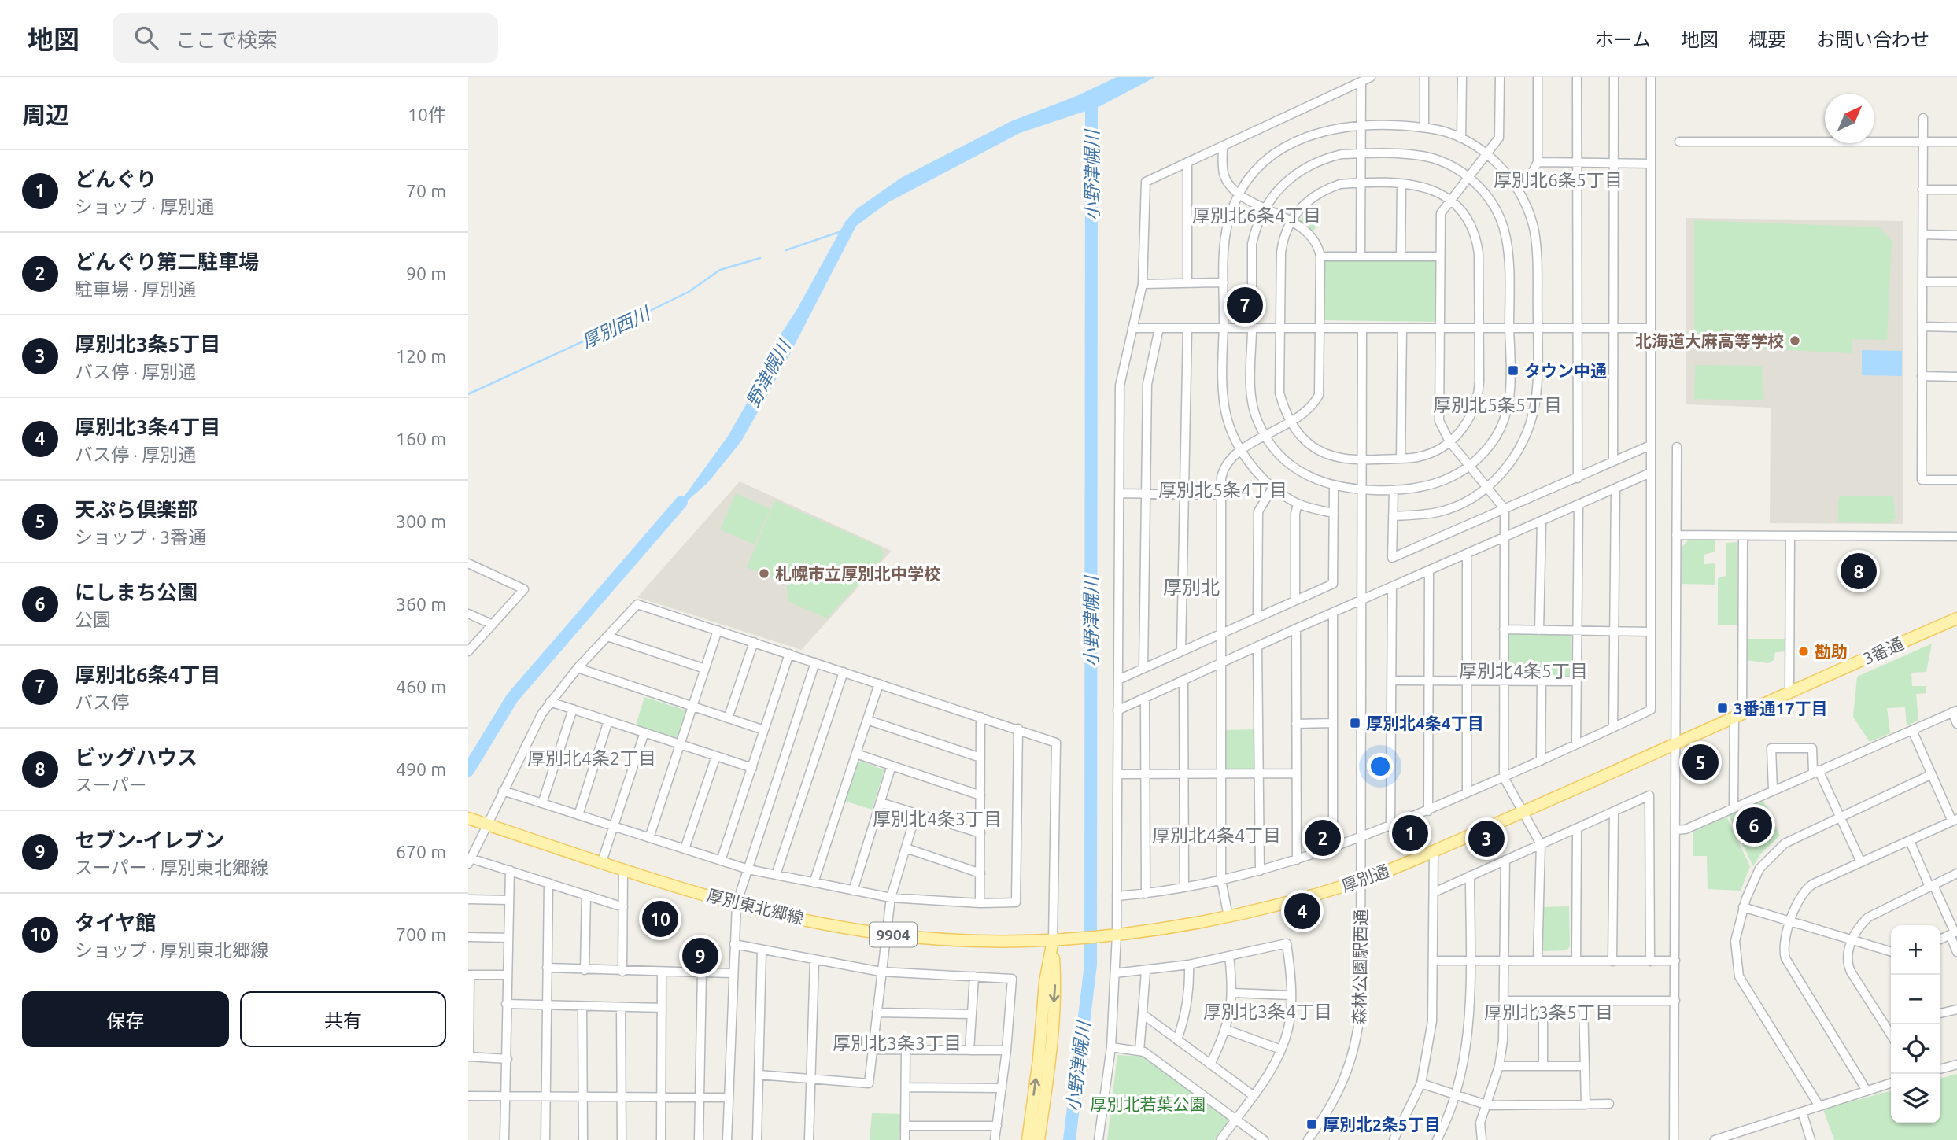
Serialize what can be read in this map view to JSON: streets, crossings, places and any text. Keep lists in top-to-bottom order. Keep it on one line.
{"streets":{"main road":["3番通","厚別通","厚別東北郷線","9904"],"street":["森林公園駅西通"]},"crossings":[["3番通","厚別通"],["厚別通","厚別東北郷線"],["厚別通","森林公園駅西通"]],"districts":["厚別北6条5丁目","厚別北6条4丁目","厚別北5条5丁目","厚別北5条4丁目","厚別北","厚別北4条5丁目","厚別北4条2丁目","厚別北4条3丁目","厚別北4条4丁目","厚別北3条4丁目","厚別北3条5丁目","厚別北3条3丁目"],"water":["小野津幌川","厚別西川","野津幌川"],"parks":["厚別北若葉公園"],"places":{"other":["北海道大麻高等学校","札幌市立厚別北中学校","勘助"],"transit":["タウン中通","3番通17丁目","厚別北4条4丁目","厚別北2条5丁目"]},"north":"top right","page":{"header":"地図","search":"ここで検索","nav":["ホーム","地図","概要","お問い合わせ"],"heading":["周辺","10件"],"list":[{"mark":"1","name":"どんぐり","note":"ショップ · 厚別通","value":"70 m"},{"mark":"2","name":"どんぐり第二駐車場","note":"駐車場 · 厚別通","value":"90 m"},{"mark":"3","name":"厚別北3条5丁目","note":"バス停 · 厚別通","value":"120 m"},{"mark":"4","name":"厚別北3条4丁目","note":"バス停 · 厚別通","value":"160 m"},{"mark":"5","name":"天ぷら倶楽部","note":"ショップ · 3番通","value":"300 m"},{"mark":"6","name":"にしまち公園","note":"公園","value":"360 m"},{"mark":"7","name":"厚別北6条4丁目","note":"バス停","value":"460 m"},{"mark":"8","name":"ビッグハウス","note":"スーパー","value":"490 m"},{"mark":"9","name":"セブン-イレブン","note":"スーパー · 厚別東北郷線","value":"670 m"},{"mark":"10","name":"タイヤ館","note":"ショップ · 厚別東北郷線","value":"700 m"}],"pins":["7","8","5","6","1","2","3","4","10","9"],"map_buttons":["+","−"],"buttons":["保存","共有"]}}
